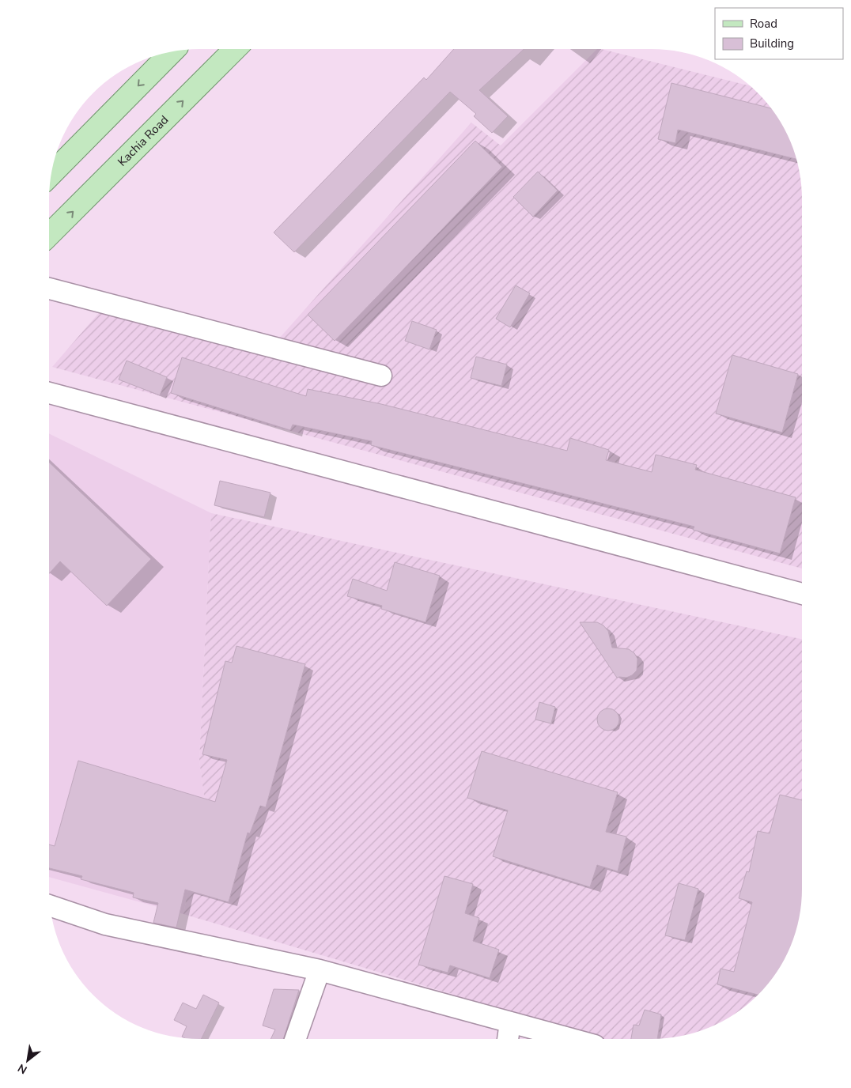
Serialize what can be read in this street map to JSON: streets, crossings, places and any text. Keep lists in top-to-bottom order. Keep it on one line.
{"streets":{"main road":["Kachia Road"]},"legend":["Road","Building"],"north":"bottom left"}
